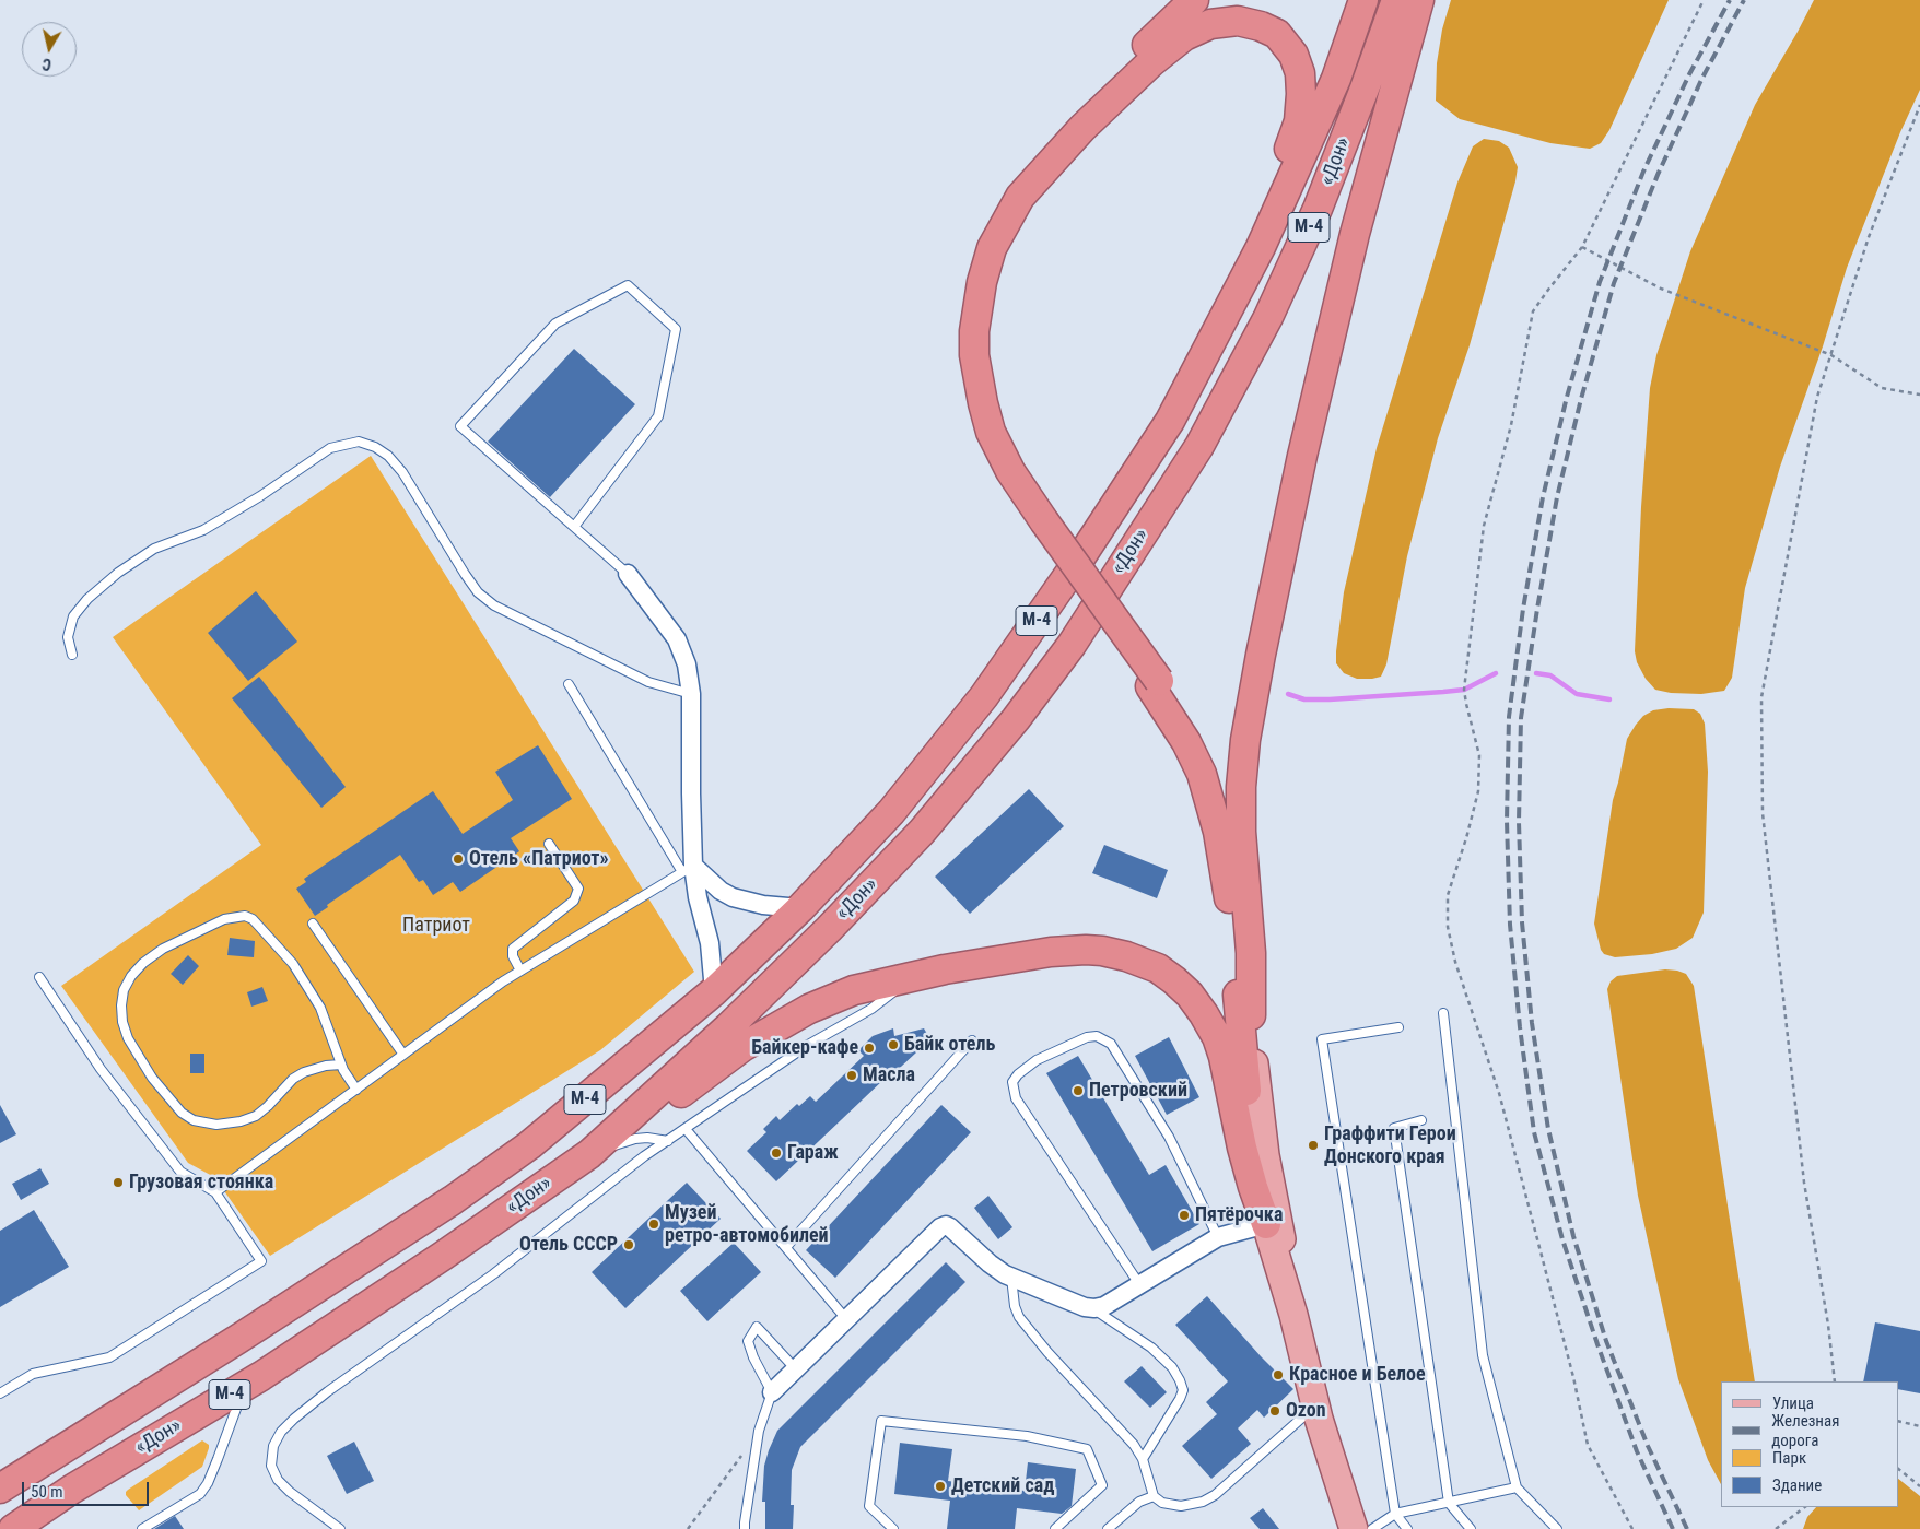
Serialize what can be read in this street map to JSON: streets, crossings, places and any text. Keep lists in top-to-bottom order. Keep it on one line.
{"streets":{"highway":["«Дон»","М-4"]},"parks":["Патриот"],"places":["Отель «Патриот»","Байк отель","Байкер-кафе","Масла","Петровский","Граффити Герои Донского края","Гараж","Грузовая стоянка","Пятёрочка","Музей ретро-автомобилей","Отель СССР","Красное и Белое","Ozon","Детский сад"],"legend":["Улица","Железная дорога","Парк","Здание"],"scale_bar":"50 m","north":"bottom"}
